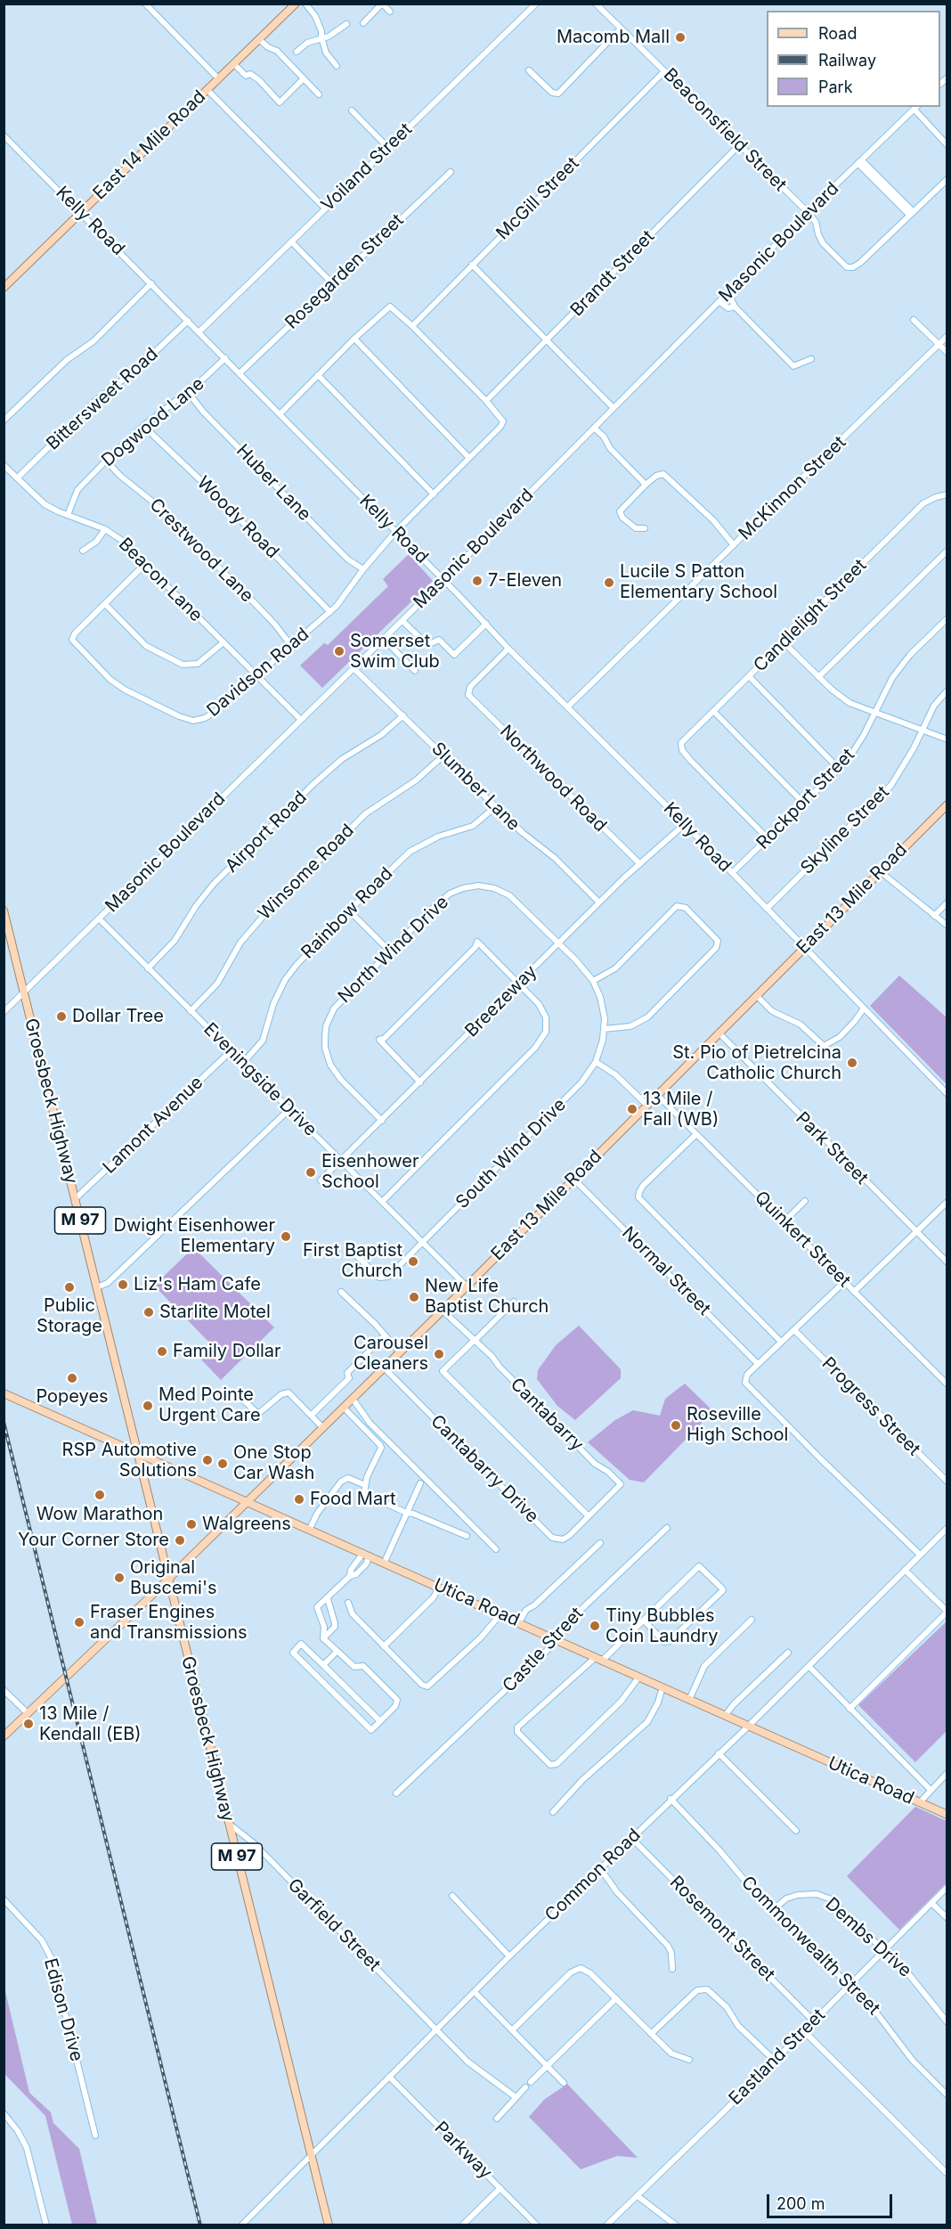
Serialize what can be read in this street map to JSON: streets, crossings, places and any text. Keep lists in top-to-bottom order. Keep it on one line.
{"streets":{"main road":["East 14 Mile Road","East 13 Mile Road","Groesbeck Highway","M 97","Utica Road"],"street":["Beaconsfield Street","Voiland Street","McGill Street","Kelly Road","Masonic Boulevard","Rosegarden Street","Brandt Street","Bittersweet Road","Dogwood Lane","Huber Lane","McKinnon Street","Woody Road","Crestwood Lane","Beacon Lane","Candlelight Street","Davidson Road","Northwood Road","Slumber Lane","Rockport Street","Skyline Street","Airport Road","Winsome Road","Rainbow Road","North Wind Drive","Breezeway","Eveningside Drive","Lamont Avenue","Park Street","South Wind Drive","Quinkert Street","Normal Street","Progress Street","Cantabarry","Cantabarry Drive","Castle Street","Common Road","Garfield Street","Rosemont Street","Dembs Drive","Commonwealth Street","Edison Drive","Eastland Street","Parkway"]},"crossings":[["Beaconsfield Street","McGill Street"],["Beaconsfield Street","Masonic Boulevard"],["Beaconsfield Street","Brandt Street"],["East 14 Mile Road","Kelly Road"],["Voiland Street","Kelly Road"],["Kelly Road","Masonic Boulevard"],["Kelly Road","Rosegarden Street"],["Kelly Road","Bittersweet Road"],["Kelly Road","Dogwood Lane"],["Kelly Road","McKinnon Street"],["Kelly Road","Davidson Road"],["Kelly Road","Northwood Road"],["Kelly Road","Rockport Street"],["Kelly Road","Skyline Street"],["Kelly Road","East 13 Mile Road"],["Kelly Road","Breezeway"],["Masonic Boulevard","Beacon Lane"],["Masonic Boulevard","Slumber Lane"],["Masonic Boulevard","Eveningside Drive"],["Masonic Boulevard","Groesbeck Highway"],["Brandt Street","Davidson Road"],["Bittersweet Road","Beacon Lane"],["Dogwood Lane","Huber Lane"],["Dogwood Lane","Woody Road"],["Dogwood Lane","Crestwood Lane"],["Dogwood Lane","Beacon Lane"],["Huber Lane","Davidson Road"],["Woody Road","Davidson Road"],["Crestwood Lane","Davidson Road"],["Beacon Lane","Davidson Road"],["Candlelight Street","Rockport Street"],["Northwood Road","Breezeway"],["Slumber Lane","Airport Road"],["Slumber Lane","Winsome Road"],["Slumber Lane","Rainbow Road"],["Slumber Lane","Breezeway"],["Airport Road","Eveningside Drive"],["Winsome Road","Eveningside Drive"],["East 13 Mile Road","Eveningside Drive"],["East 13 Mile Road","Groesbeck Highway"],["East 13 Mile Road","Park Street"],["East 13 Mile Road","Quinkert Street"],["East 13 Mile Road","Normal Street"],["East 13 Mile Road","Cantabarry"],["East 13 Mile Road","Cantabarry Drive"],["East 13 Mile Road","Utica Road"],["Rainbow Road","Eveningside Drive"],["North Wind Drive","Breezeway"],["Breezeway","Eveningside Drive"],["Eveningside Drive","Lamont Avenue"],["Eveningside Drive","South Wind Drive"],["Groesbeck Highway","Lamont Avenue"],["Groesbeck Highway","Utica Road"],["Groesbeck Highway","Common Road"],["Groesbeck Highway","Garfield Street"],["Cantabarry","Cantabarry Drive"],["Utica Road","Castle Street"],["Utica Road","Common Road"],["Common Road","Garfield Street"],["Common Road","Rosemont Street"],["Common Road","Commonwealth Street"],["Common Road","Parkway"],["Rosemont Street","Eastland Street"],["Dembs Drive","Commonwealth Street"],["Dembs Drive","Eastland Street"],["Commonwealth Street","Eastland Street"]],"places":["Macomb Mall","7-Eleven","Lucile S Patton Elementary School","Somerset Swim Club","Dollar Tree","St. Pio of Pietrelcina Catholic Church","13 Mile / Fall (WB)","Eisenhower School","Dwight Eisenhower Elementary","First Baptist Church","Liz's Ham Cafe","Public Storage","New Life Baptist Church","Starlite Motel","Family Dollar","Carousel Cleaners","Popeyes","Med Pointe Urgent Care","Roseville High School","RSP Automotive Solutions","One Stop Car Wash","Wow Marathon","Food Mart","Walgreens","Your Corner Store","Original Buscemi's","Fraser Engines and Transmissions","Tiny Bubbles Coin Laundry","13 Mile / Kendall (EB)"],"legend":["Road","Railway","Park"],"scale_bar":"200 m"}
